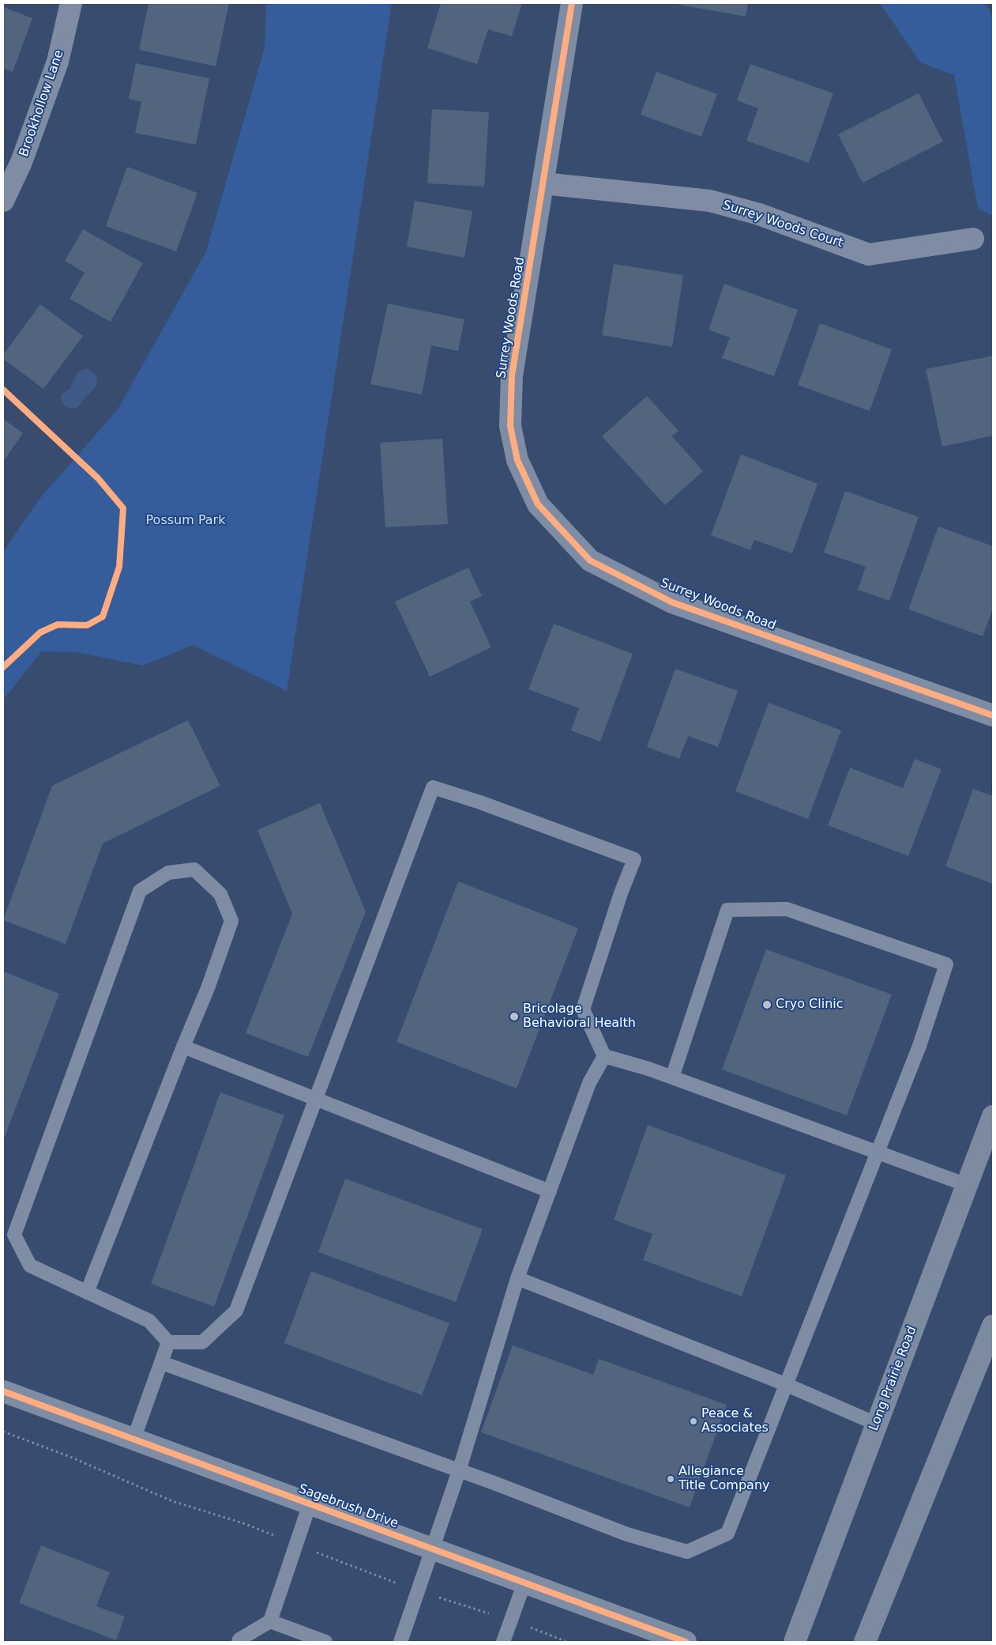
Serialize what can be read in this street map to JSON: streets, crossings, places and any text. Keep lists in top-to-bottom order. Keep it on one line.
{"streets":{"main road":["Long Prairie Road"],"street":["Brookhollow Lane","Surrey Woods Court","Surrey Woods Road","Sagebrush Drive"]},"crossings":[["Surrey Woods Court","Surrey Woods Road"]],"parks":["Possum Park"],"places":["Cryo Clinic","Bricolage Behavioral Health","Peace & Associates","Allegiance Title Company"]}
